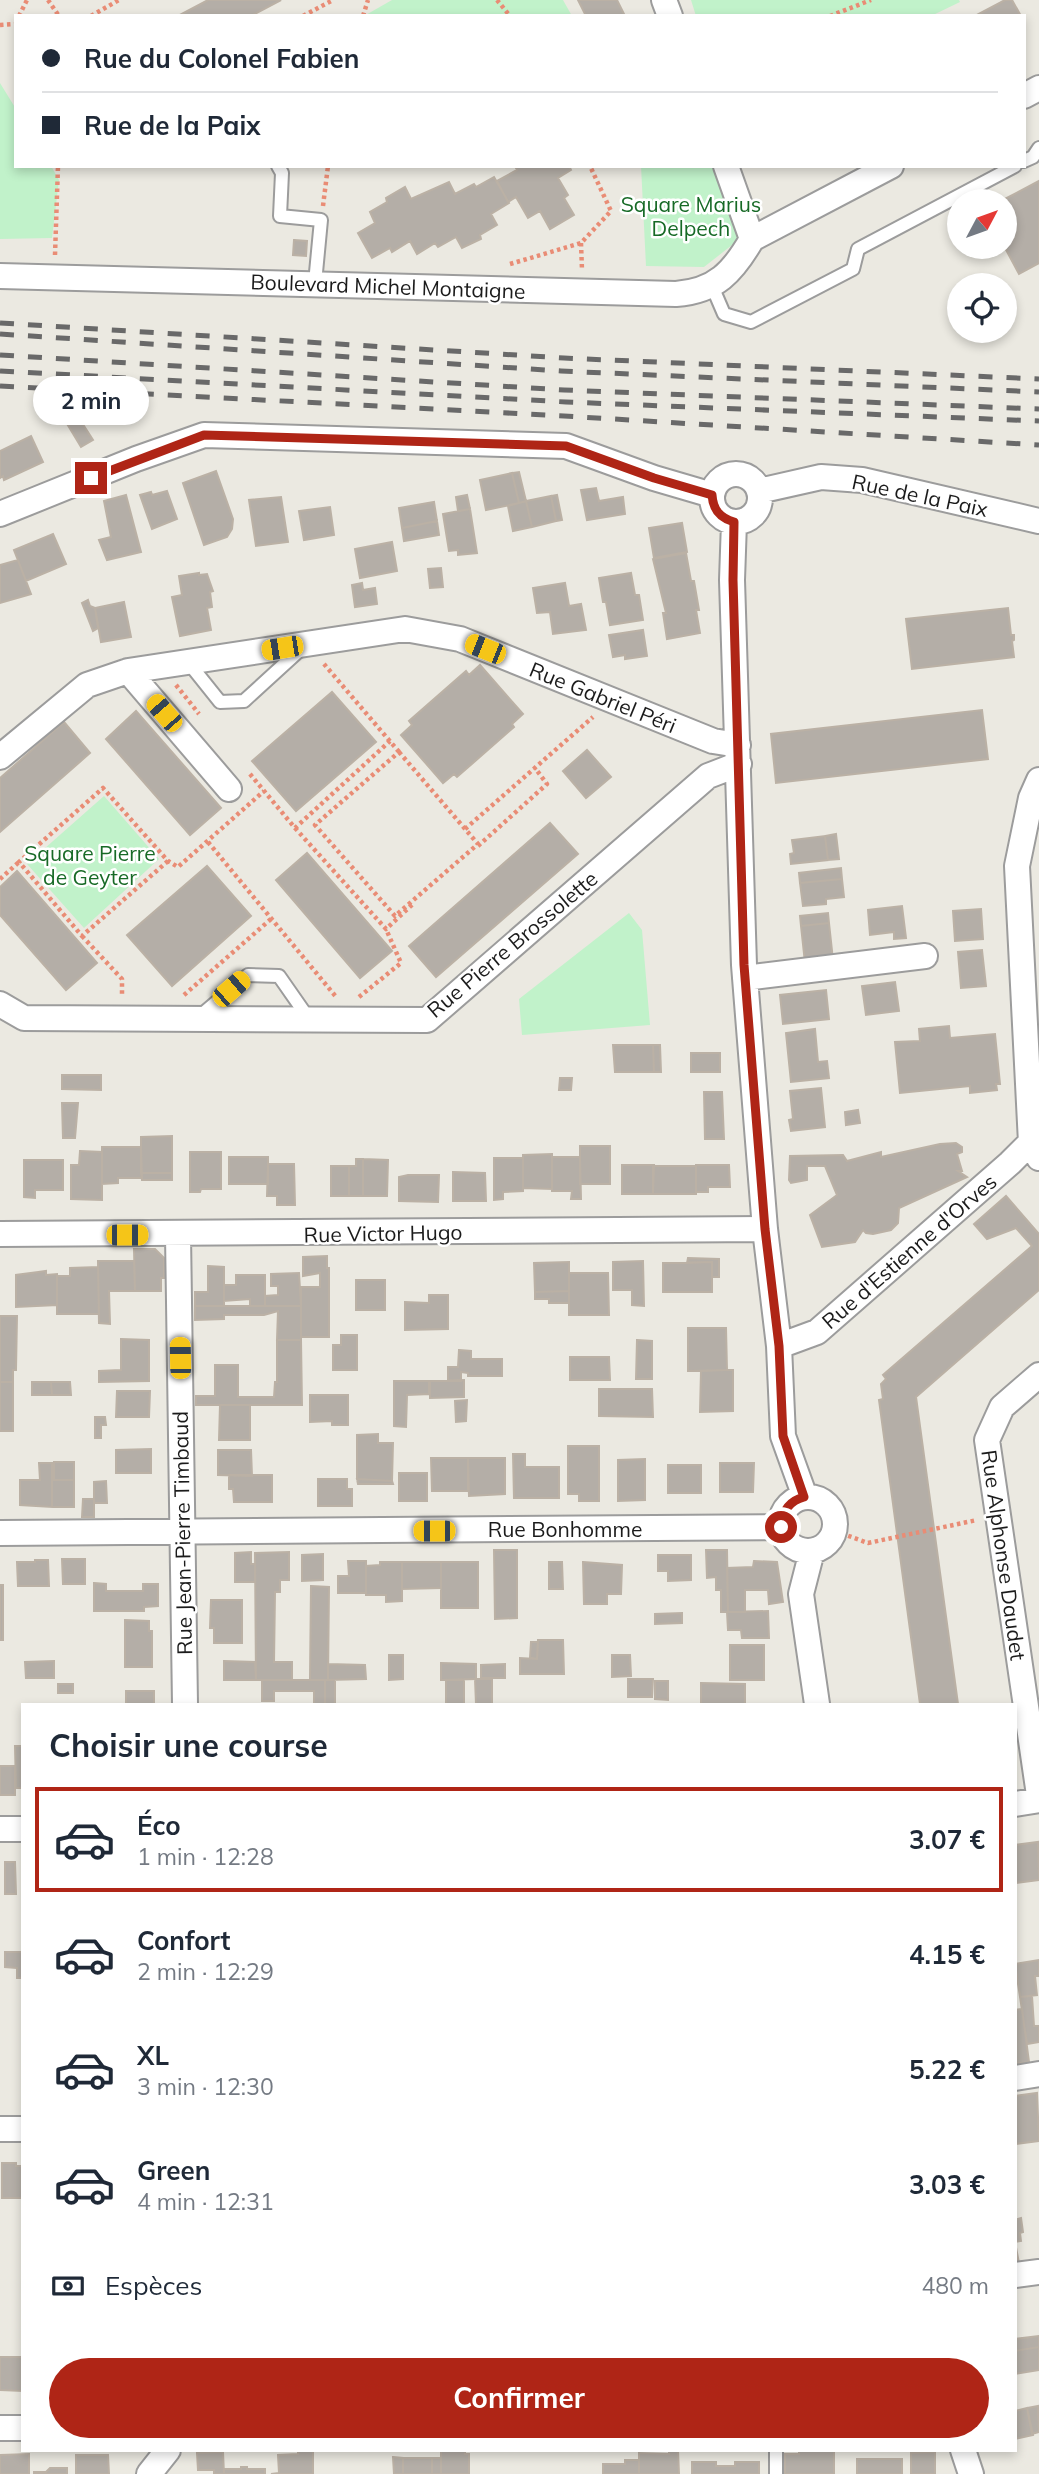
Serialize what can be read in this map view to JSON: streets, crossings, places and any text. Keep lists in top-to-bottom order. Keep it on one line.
{"streets":{"street":["Boulevard Michel Montaigne","Rue de la Paix","Rue Gabriel Péri","Rue Pierre Brossolette","Rue Victor Hugo","Rue d'Estienne d'Orves","Rue Bonhomme","Rue Jean-Pierre Timbaud","Rue Alphonse Daudet"]},"crossings":[["Rue Gabriel Péri","Rue Pierre Brossolette"],["Rue Victor Hugo","Rue Jean-Pierre Timbaud"],["Rue Bonhomme","Rue Jean-Pierre Timbaud"]],"parks":["Square Marius Delpech","Square Pierre de Geyter"],"north":"top right","page":{"banner":["Rue du Colonel Fabien","Rue de la Paix"],"bubble":"2 min","heading":"Choisir une course","list":[{"name":"Éco","note":"1 min · 12:28","value":"3.07 €"},{"name":"Confort","note":"2 min · 12:29","value":"4.15 €"},{"name":"XL","note":"3 min · 12:30","value":"5.22 €"},{"name":"Green","note":"4 min · 12:31","value":"3.03 €"}],"pay":["Espèces","480 m"],"buttons":"Confirmer"}}
